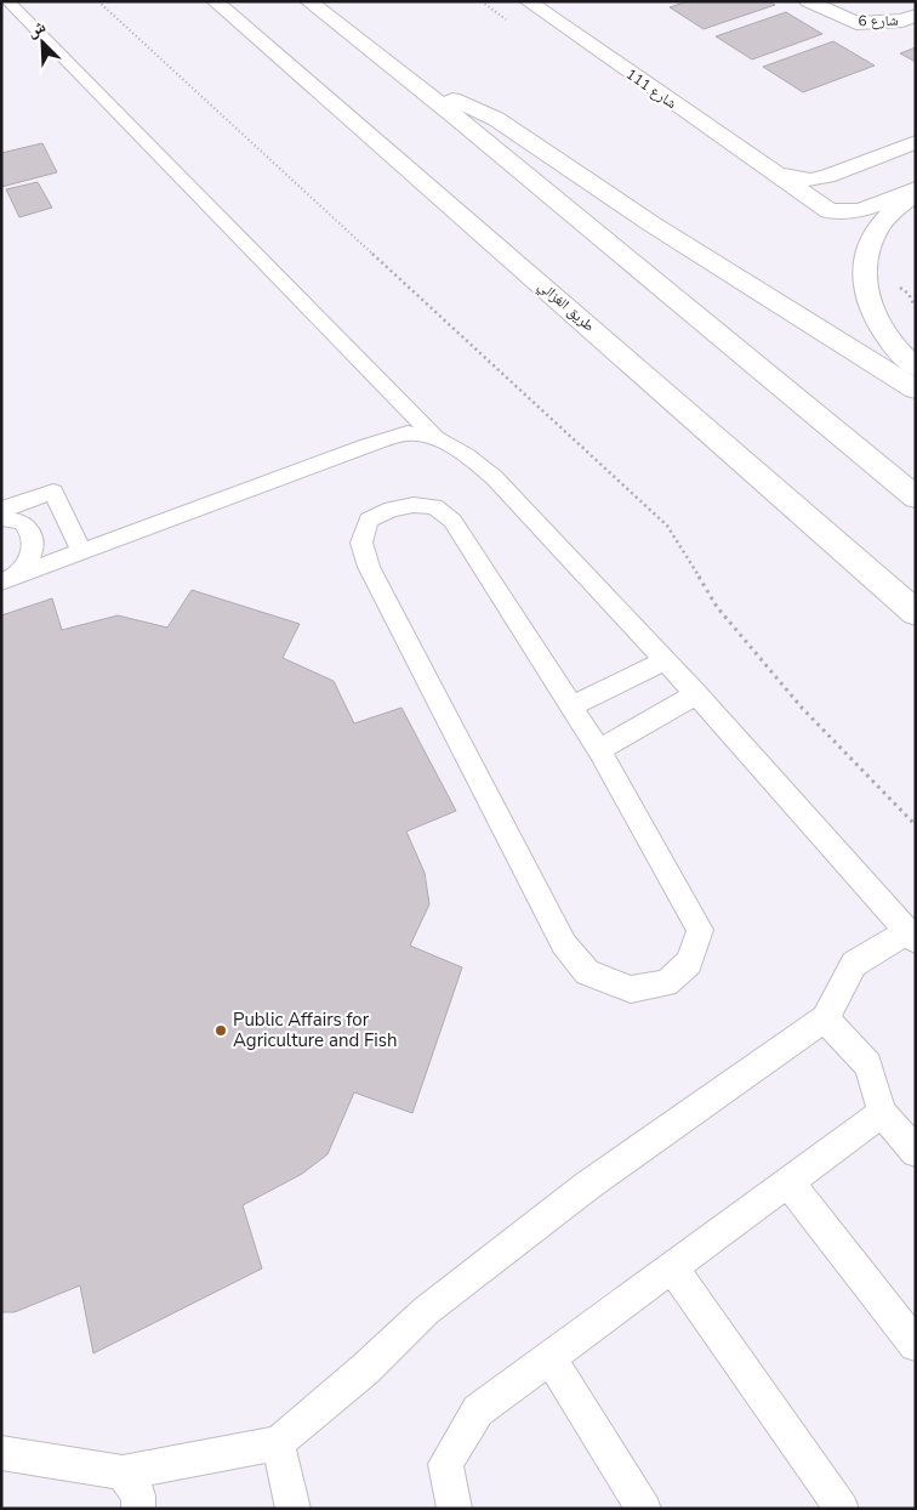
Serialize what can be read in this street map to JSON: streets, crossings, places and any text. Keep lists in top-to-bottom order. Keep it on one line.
{"streets":{"main road":["شارع 6","شارع 111","طريق الغزالي"]},"places":["Public Affairs for Agriculture and Fish"],"north":"top left"}
